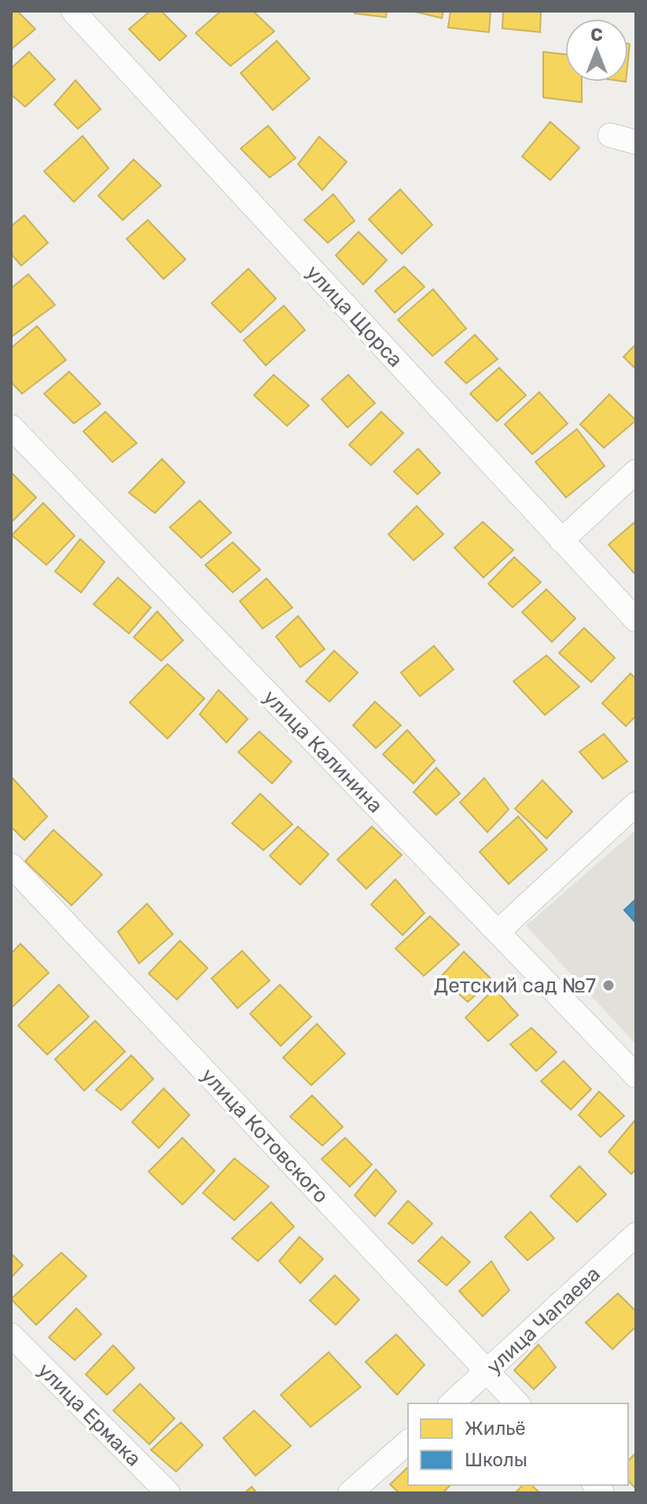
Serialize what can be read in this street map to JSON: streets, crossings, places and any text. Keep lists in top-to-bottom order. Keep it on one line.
{"streets":{"street":["улица Щорса","улица Калинина","улица Котовского","улица Чапаева","улица Ермака"]},"crossings":[["улица Котовского","улица Чапаева"]],"places":["Детский сад №7"],"legend":["Жильё","Школы"],"north":"top"}
